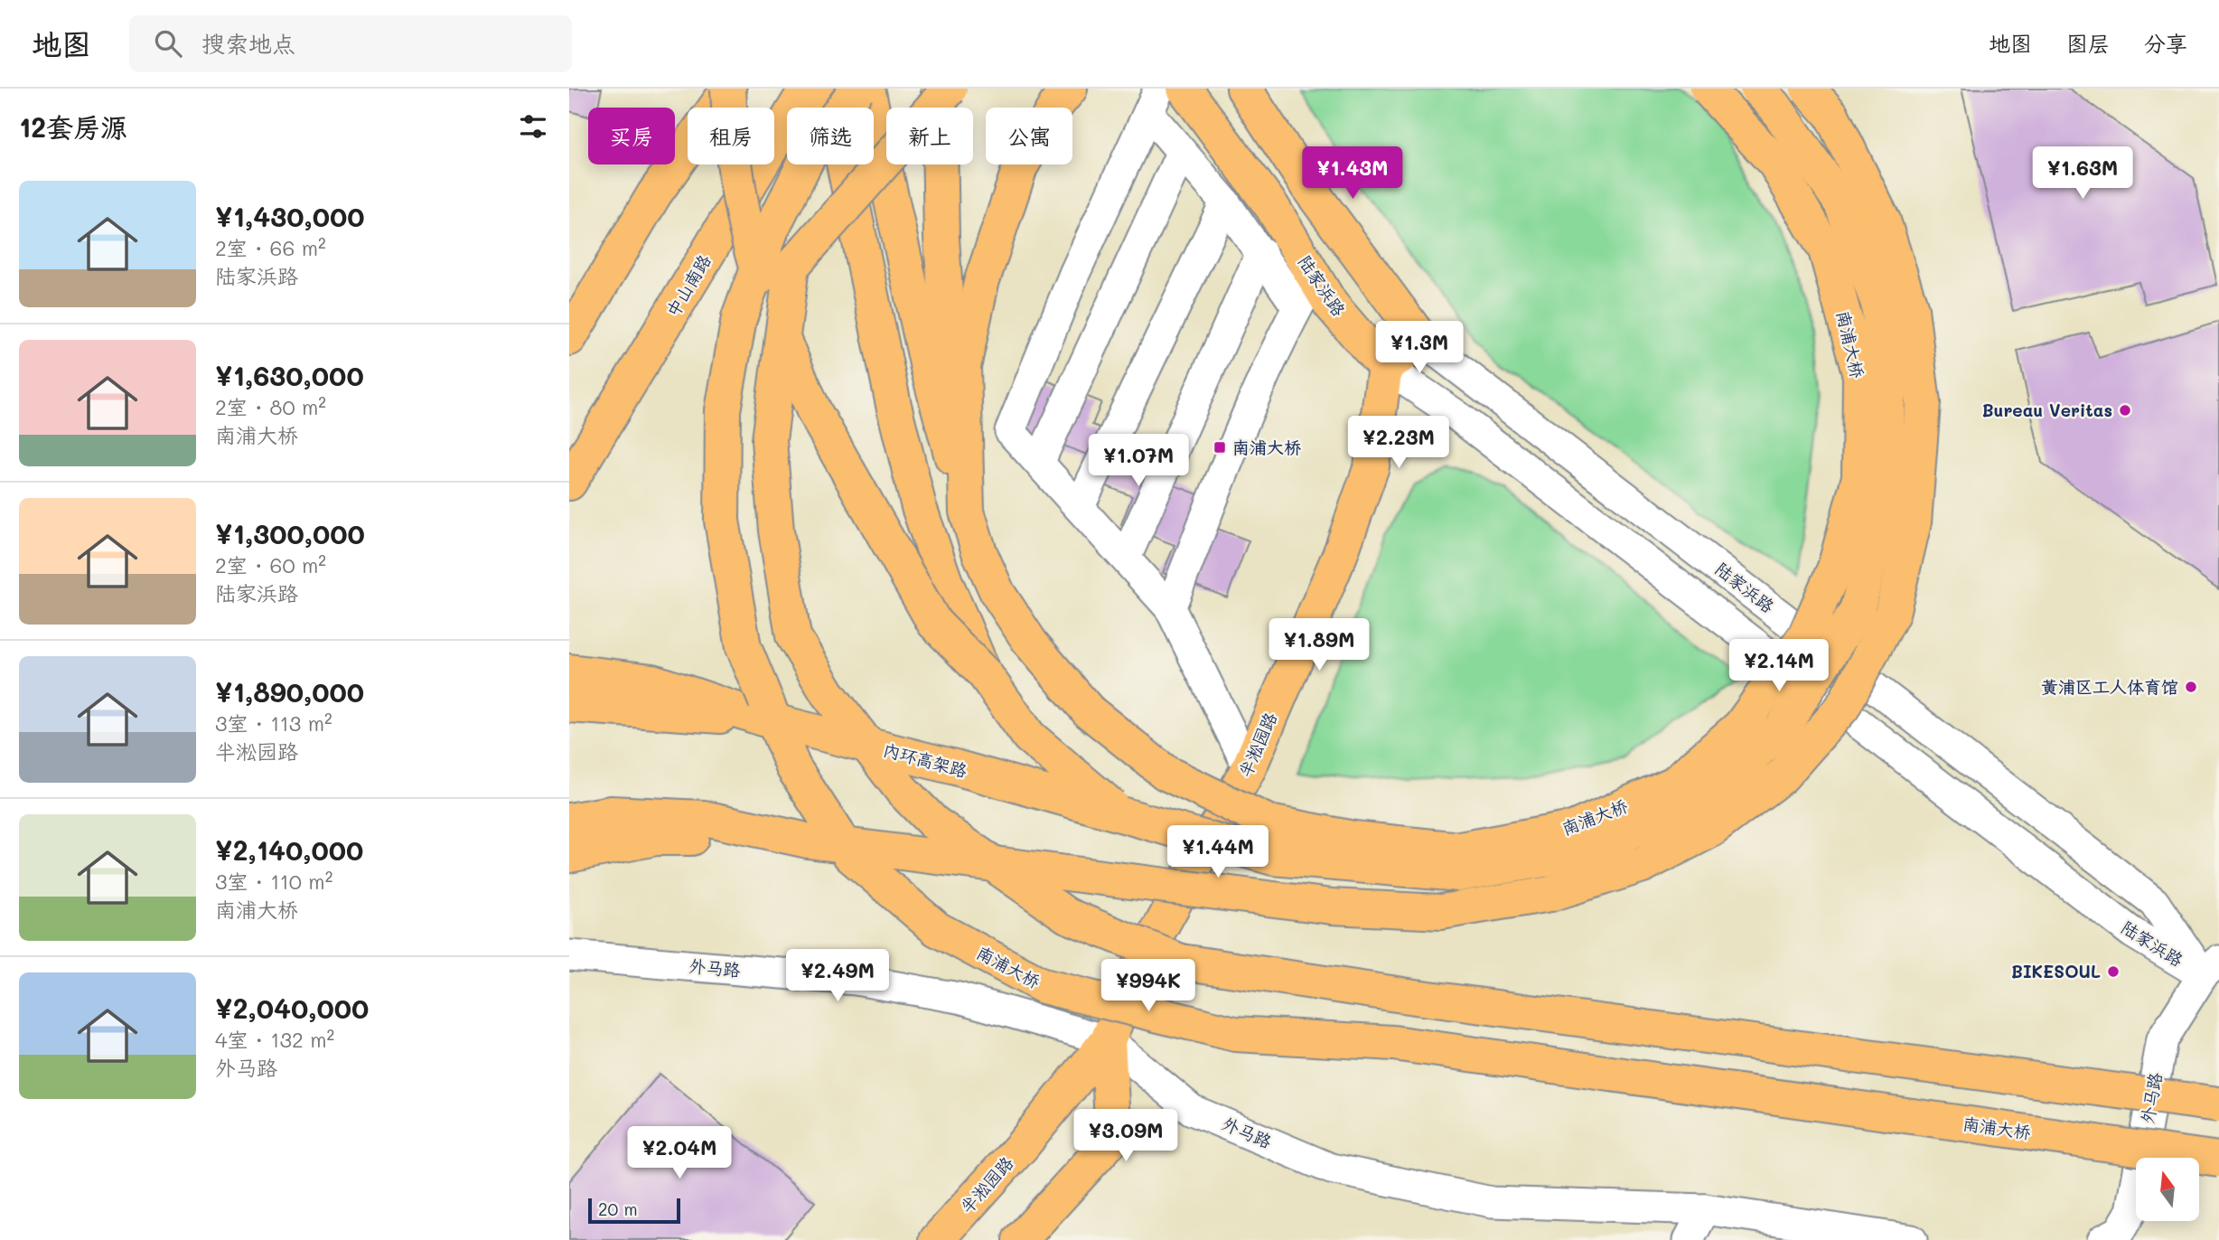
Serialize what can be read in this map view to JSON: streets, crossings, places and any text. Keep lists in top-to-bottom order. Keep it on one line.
{"streets":{"main road":["中山南路","陆家浜路","南浦大桥","半淞园路","内环高架路"],"street":["外马路"]},"crossings":[["陆家浜路","半淞园路"],["陆家浜路","外马路"],["南浦大桥","内环高架路"],["半淞园路","外马路"]],"places":{"other":["Bureau Veritas","黄浦区工人体育馆","BIKESOUL"],"transit":["南浦大桥"]},"scale_bar":"20 m","north":"top","page":{"header":"地图","search":"搜索地点","nav":["地图","图层","分享"],"heading":"12套房源","chip":["买房","租房","筛选","新上","公寓"],"price":["¥1.43M","¥1.63M","¥1.3M","¥2.23M","¥1.07M","¥1.89M","¥2.14M","¥1.44M","¥2.49M","¥994K","¥3.09M","¥2.04M"],"list":[{"name":"¥1,430,000","note":"2室 · 66 m² · 陆家浜路"},{"name":"¥1,630,000","note":"2室 · 80 m² · 南浦大桥"},{"name":"¥1,300,000","note":"2室 · 60 m² · 陆家浜路"},{"name":"¥1,890,000","note":"3室 · 113 m² · 半淞园路"},{"name":"¥2,140,000","note":"3室 · 110 m² · 南浦大桥"},{"name":"¥2,040,000","note":"4室 · 132 m² · 外马路"}],"scale":"20 m"}}
